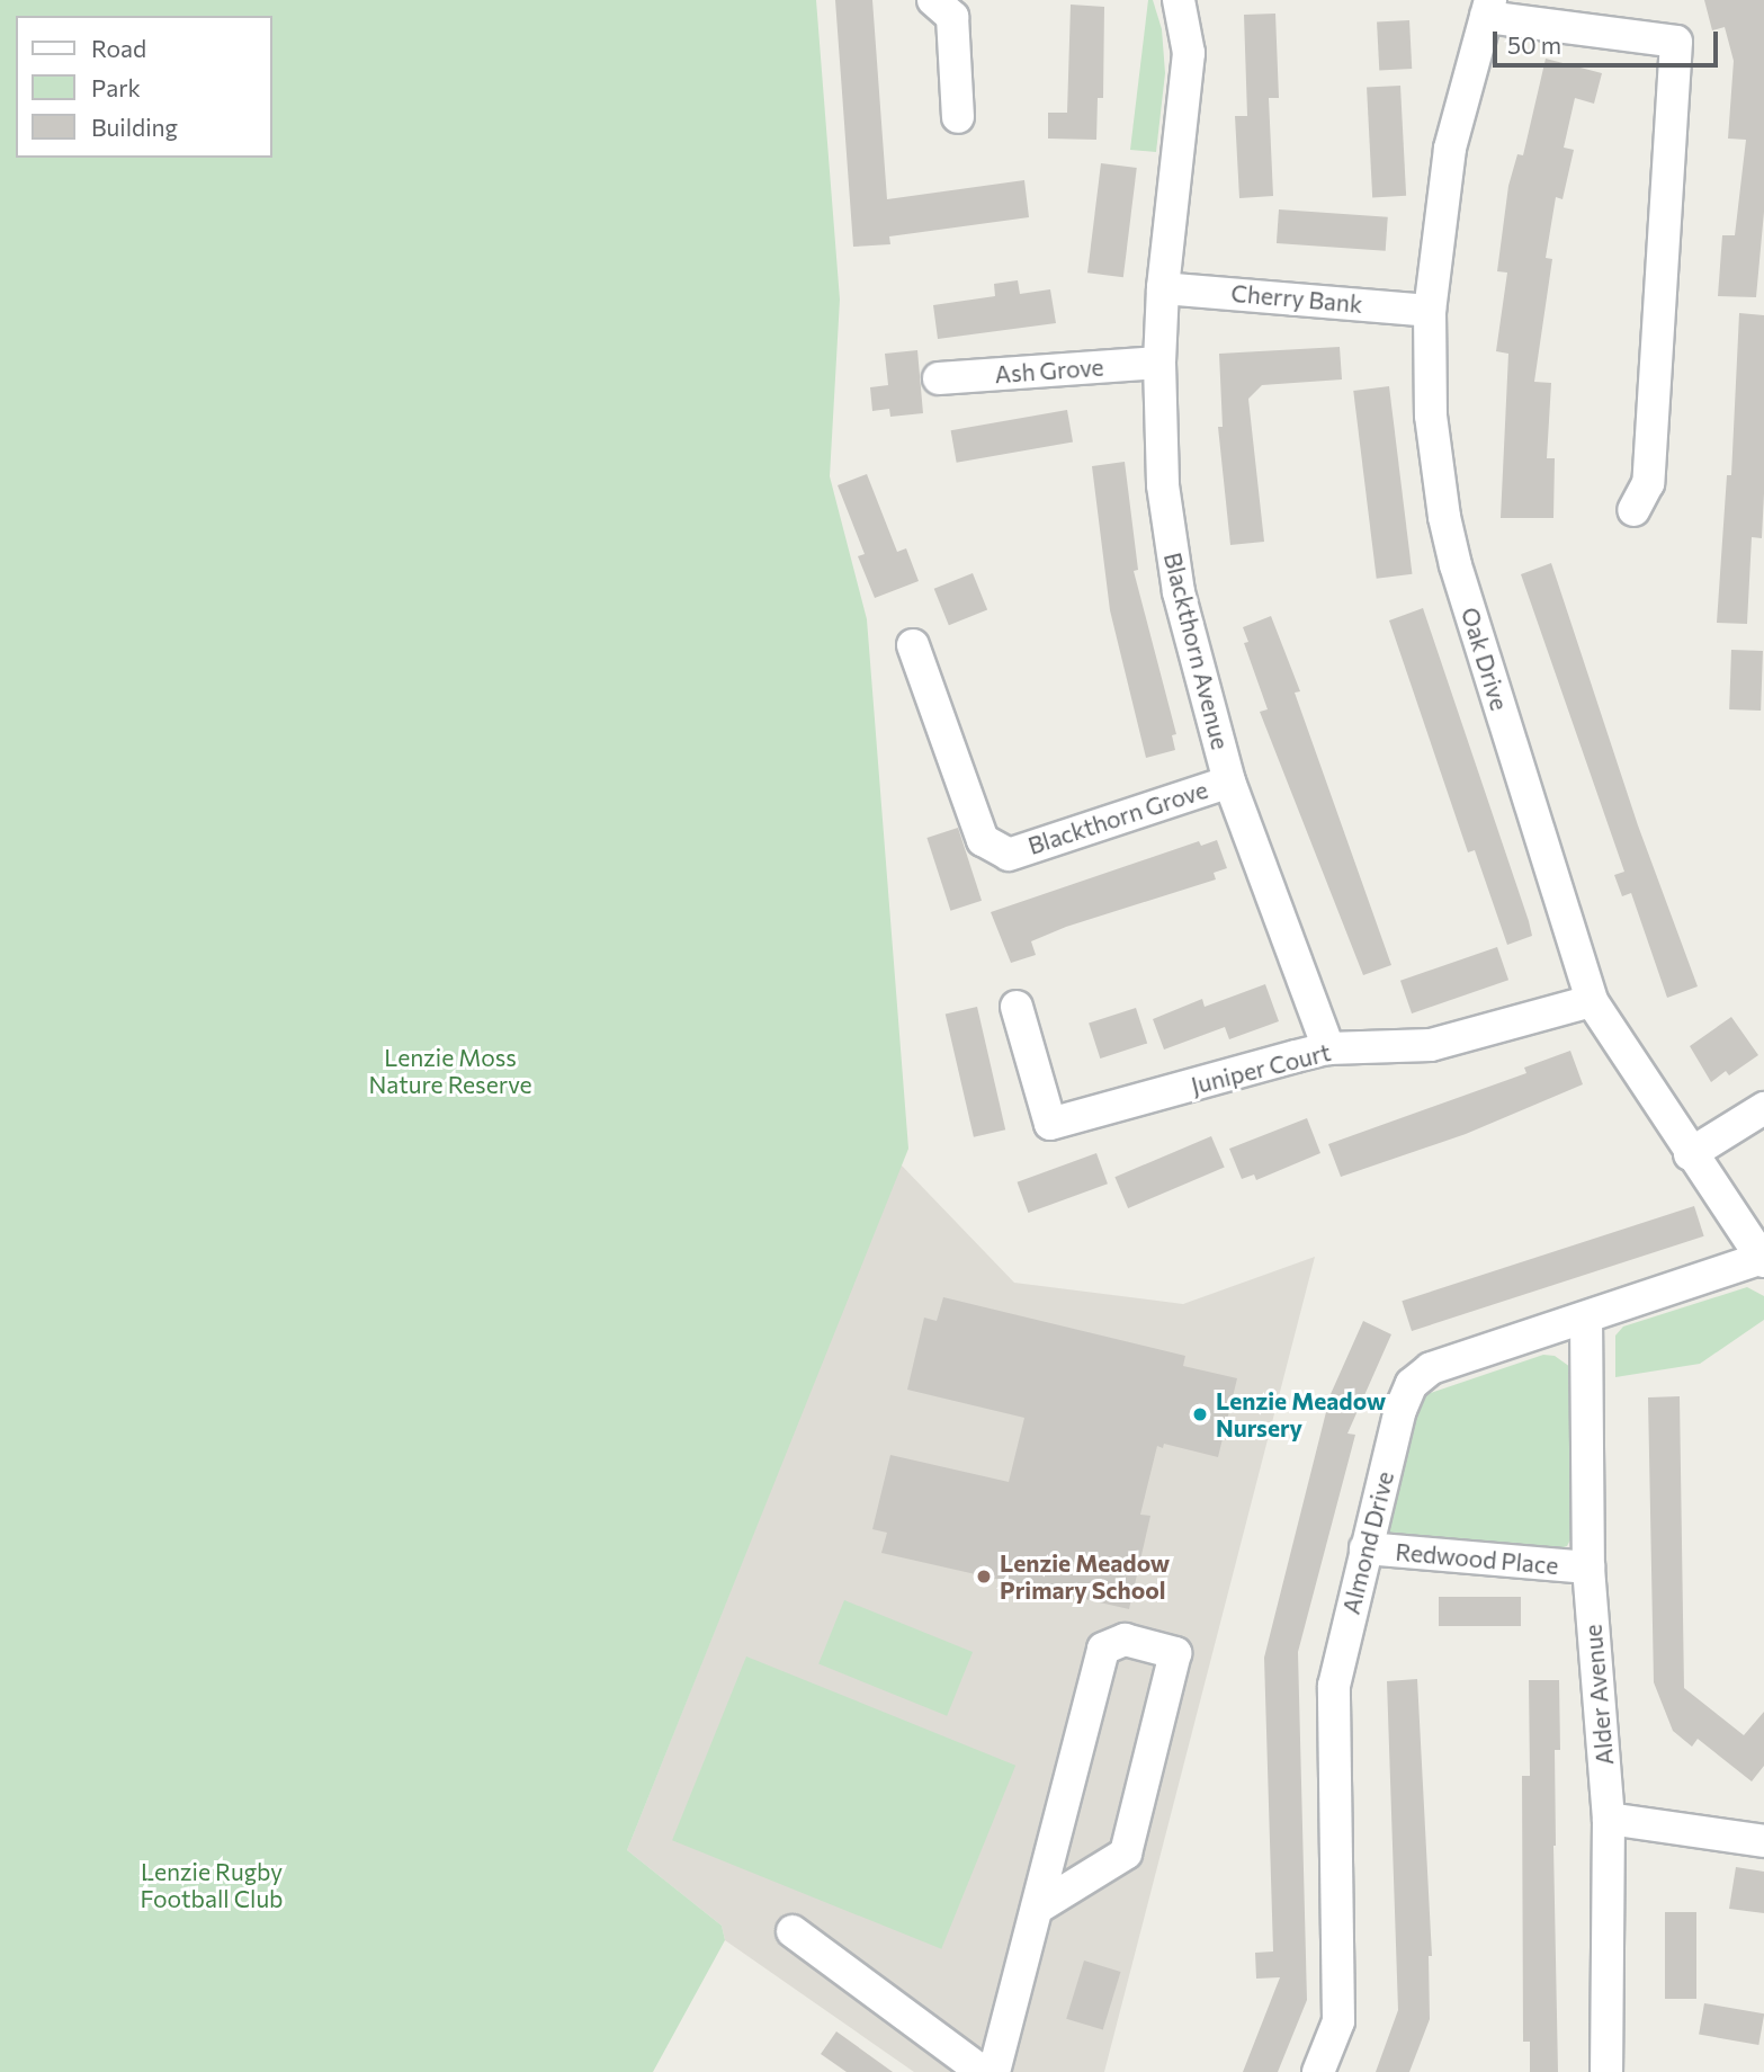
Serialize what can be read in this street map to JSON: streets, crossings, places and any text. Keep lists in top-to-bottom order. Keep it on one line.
{"streets":{"street":["Cherry Bank","Ash Grove","Blackthorn Avenue","Oak Drive","Blackthorn Grove","Juniper Court","Almond Drive","Redwood Place","Alder Avenue"]},"crossings":[["Cherry Bank","Blackthorn Avenue"],["Cherry Bank","Oak Drive"],["Ash Grove","Blackthorn Avenue"],["Blackthorn Avenue","Blackthorn Grove"],["Blackthorn Avenue","Juniper Court"],["Oak Drive","Juniper Court"],["Oak Drive","Almond Drive"],["Almond Drive","Redwood Place"],["Almond Drive","Alder Avenue"],["Redwood Place","Alder Avenue"]],"parks":["Lenzie Moss Nature Reserve","Lenzie Rugby Football Club"],"places":["Lenzie Meadow Nursery","Lenzie Meadow Primary School"],"legend":["Road","Park","Building"],"scale_bar":"50 m"}
